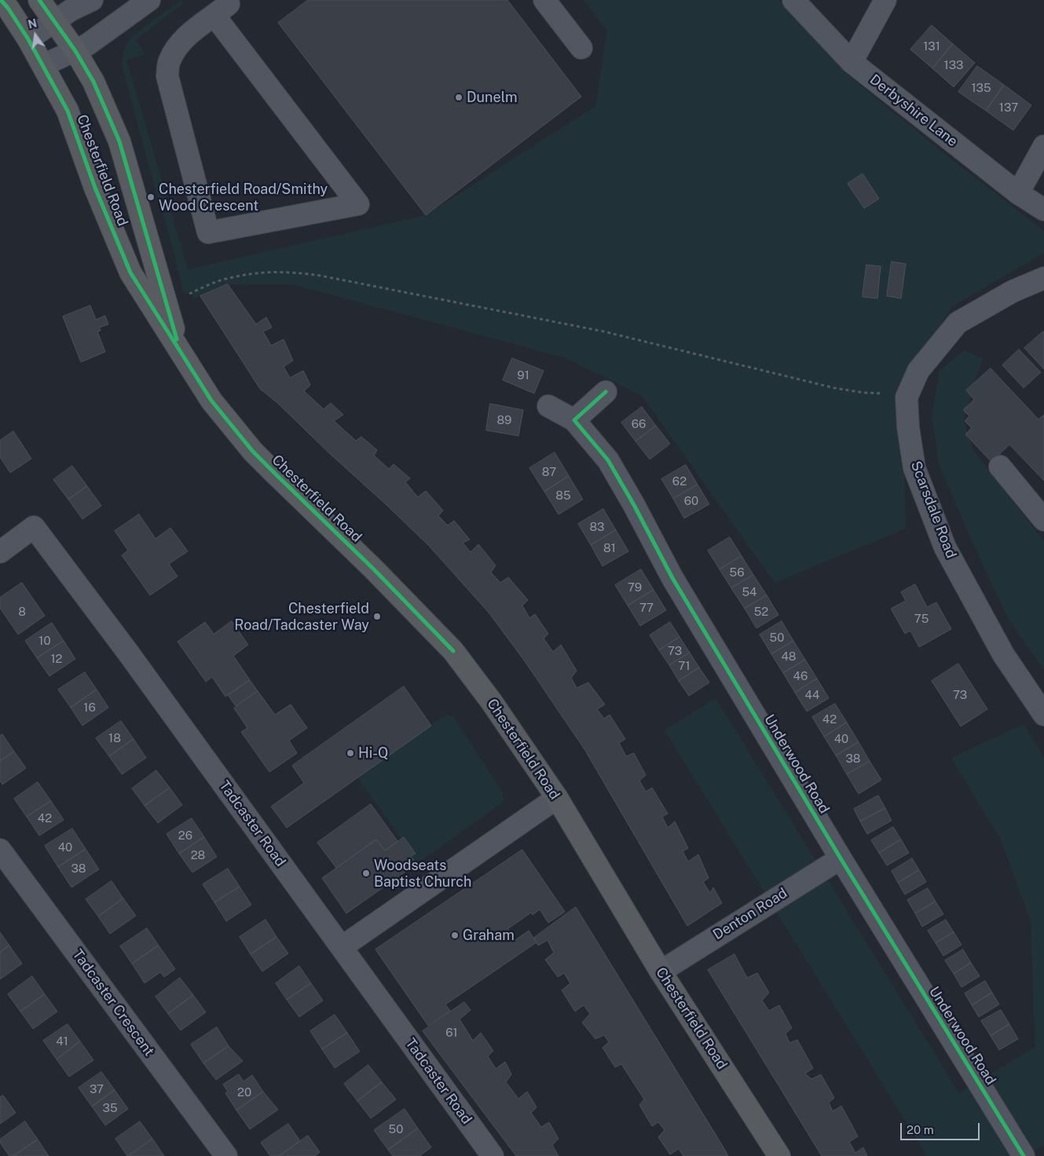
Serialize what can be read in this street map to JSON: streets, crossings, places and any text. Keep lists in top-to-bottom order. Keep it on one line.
{"streets":{"highway":["Chesterfield Road"],"street":["Derbyshire Lane","Scarsdale Road","Underwood Road","Tadcaster Road","Denton Road","Tadcaster Crescent"]},"crossings":[["Chesterfield Road","Denton Road"],["Underwood Road","Denton Road"]],"places":["Dunelm","Chesterfield Road/Smithy Wood Crescent","Chesterfield Road/Tadcaster Way","Hi-Q","Woodseats Baptist Church","Graham"],"house_numbers":["131","133","135","137","91","89","66","87","62","85","60","83","81","56","79","54","77","8","52","75","50","10","73","48","12","71","46","44","73","16","42","18","40","38","42","26","40","28","38","61","41","37","20","35","50"],"scale_bar":"20 m","north":"top"}
